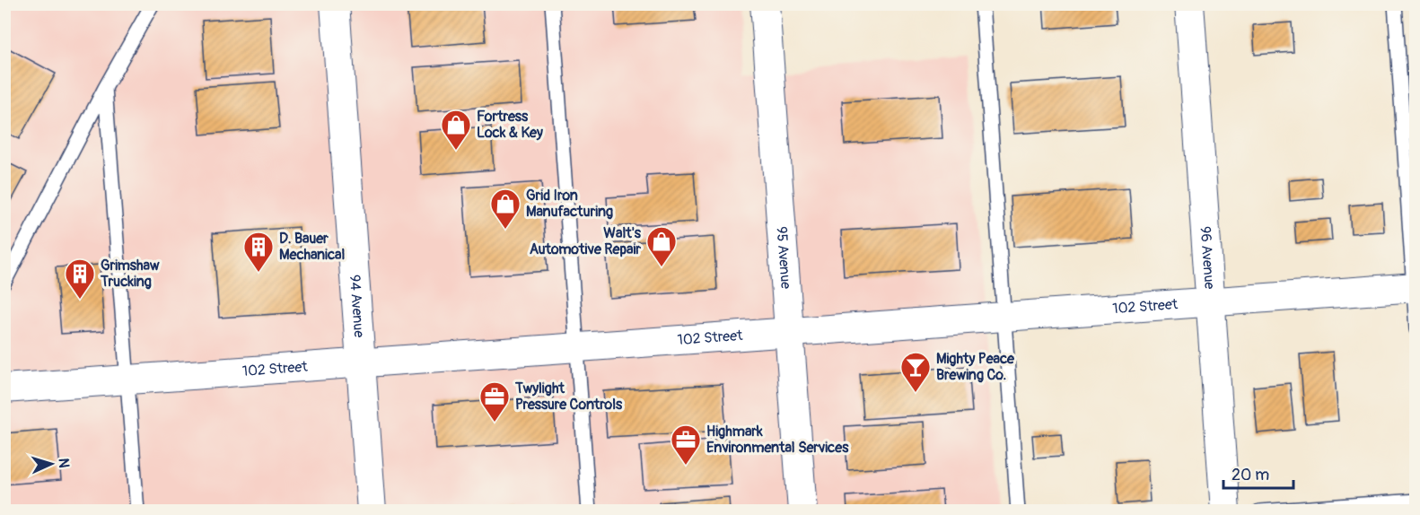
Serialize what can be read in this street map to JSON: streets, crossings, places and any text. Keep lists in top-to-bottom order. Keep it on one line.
{"streets":{"street":["95 Avenue","96 Avenue","94 Avenue","102 Street"]},"crossings":[["95 Avenue","102 Street"],["96 Avenue","102 Street"],["94 Avenue","102 Street"]],"places":{"shop":["Fortress Lock & Key","Grid Iron Manufacturing","Walt's Automotive Repair"],"building":["D. Bauer Mechanical","Grimshaw Trucking"],"bar":["Mighty Peace Brewing Co."],"office":["Twylight Pressure Controls","Highmark Environmental Services"]},"scale_bar":"20 m","north":"right"}
